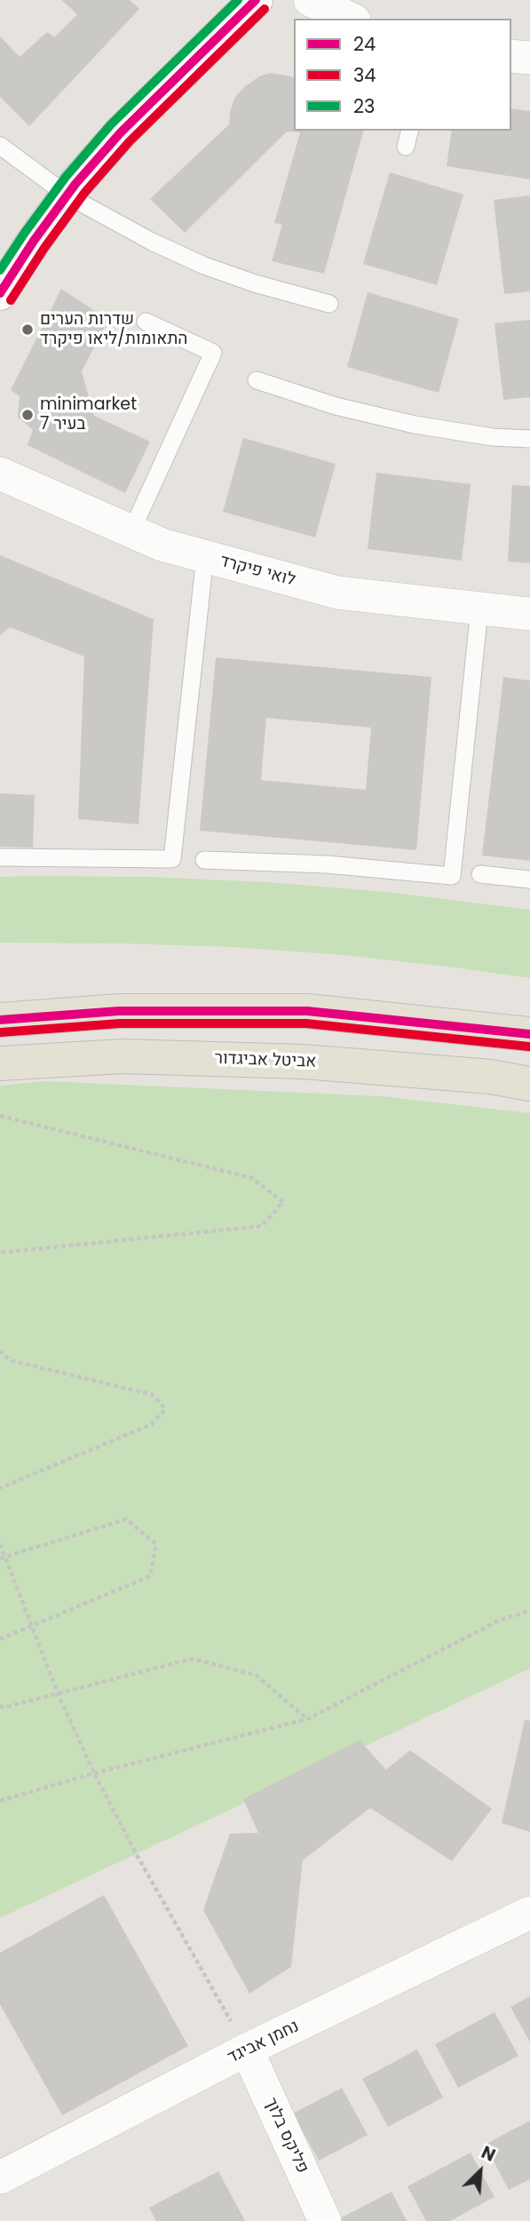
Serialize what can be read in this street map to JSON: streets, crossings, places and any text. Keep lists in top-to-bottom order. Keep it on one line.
{"streets":{"main road":["אביטל אביגדור"],"street":["לואי פיקרד","נחמן אביגד","פליקס בלוך"]},"crossings":[["נחמן אביגד","פליקס בלוך"]],"places":["שדרות הערים התאומות/ליאו פיקרד","minimarket 7 בעיר"],"lines":["transit line 24","transit line 23","transit line 34"],"legend":["24","34","23"],"north":"top right"}
